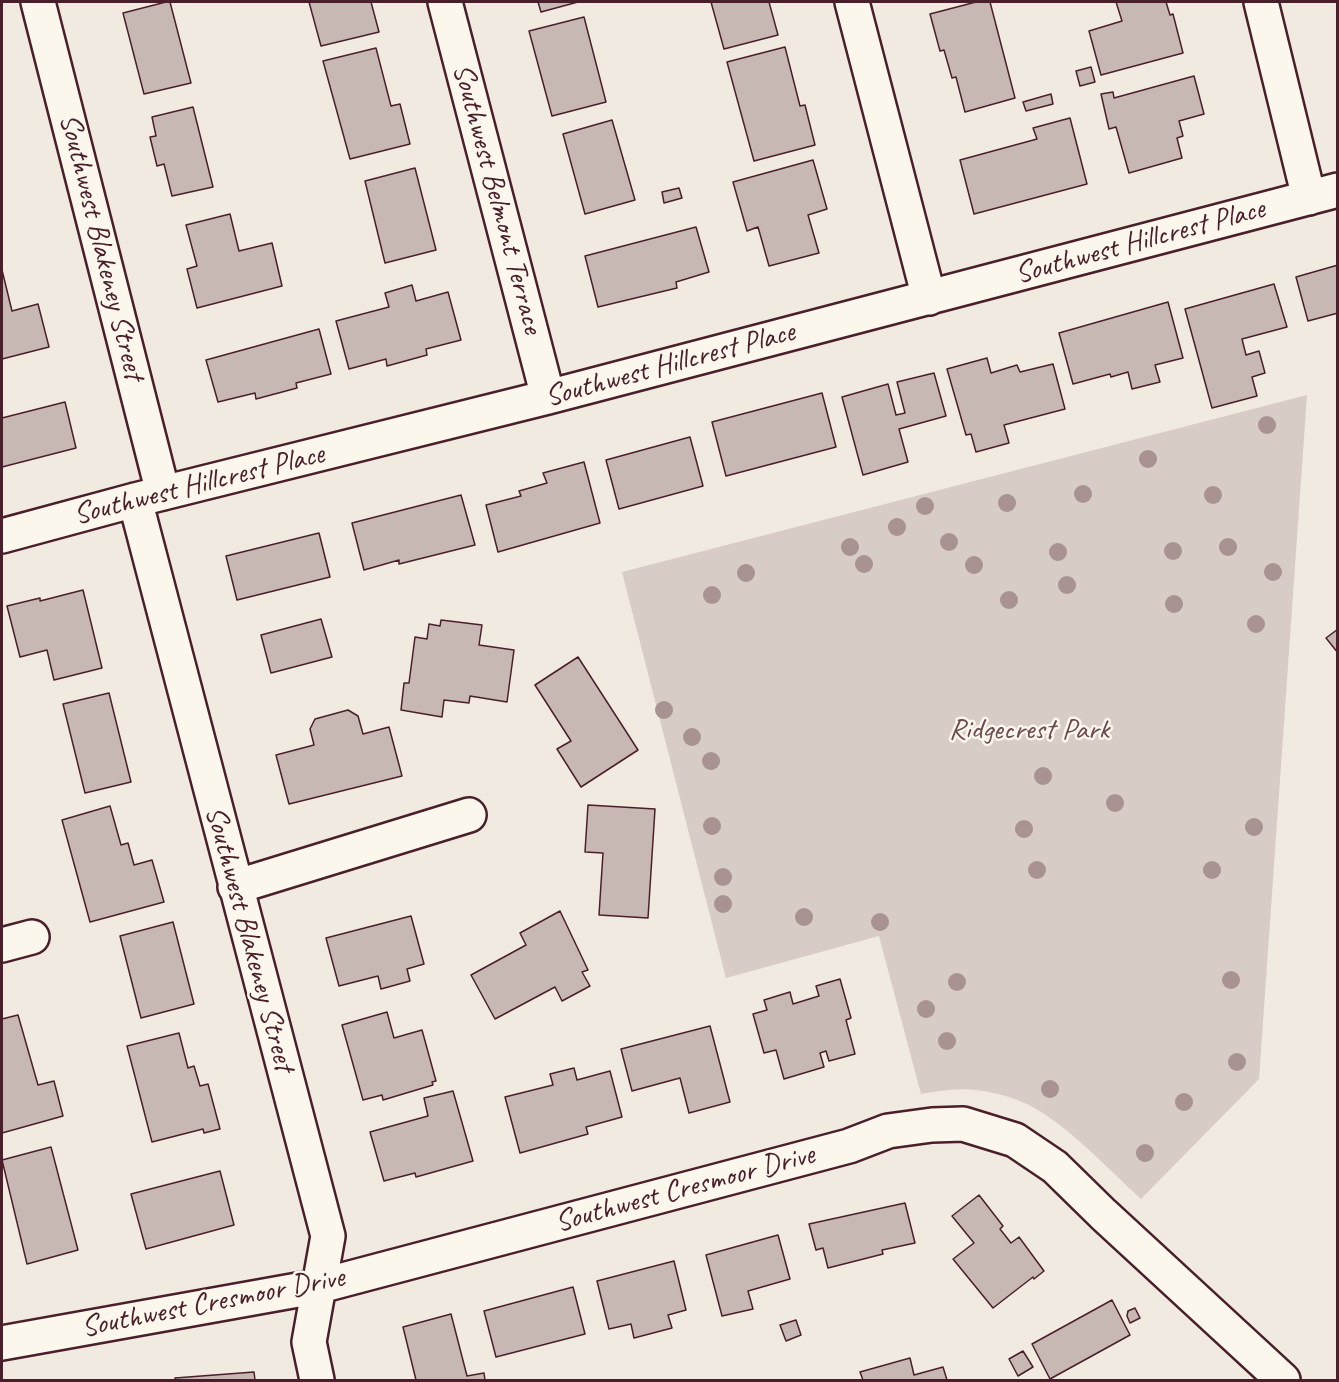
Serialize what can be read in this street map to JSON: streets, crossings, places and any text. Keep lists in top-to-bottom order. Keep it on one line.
{"streets":{"street":["Southwest Belmont Terrace","Southwest Hillcrest Place","Southwest Blakeney Street","Southwest Cresmoor Drive"]},"crossings":[["Southwest Belmont Terrace","Southwest Hillcrest Place"],["Southwest Hillcrest Place","Southwest Blakeney Street"],["Southwest Blakeney Street","Southwest Cresmoor Drive"]],"parks":["Ridgecrest Park"]}
